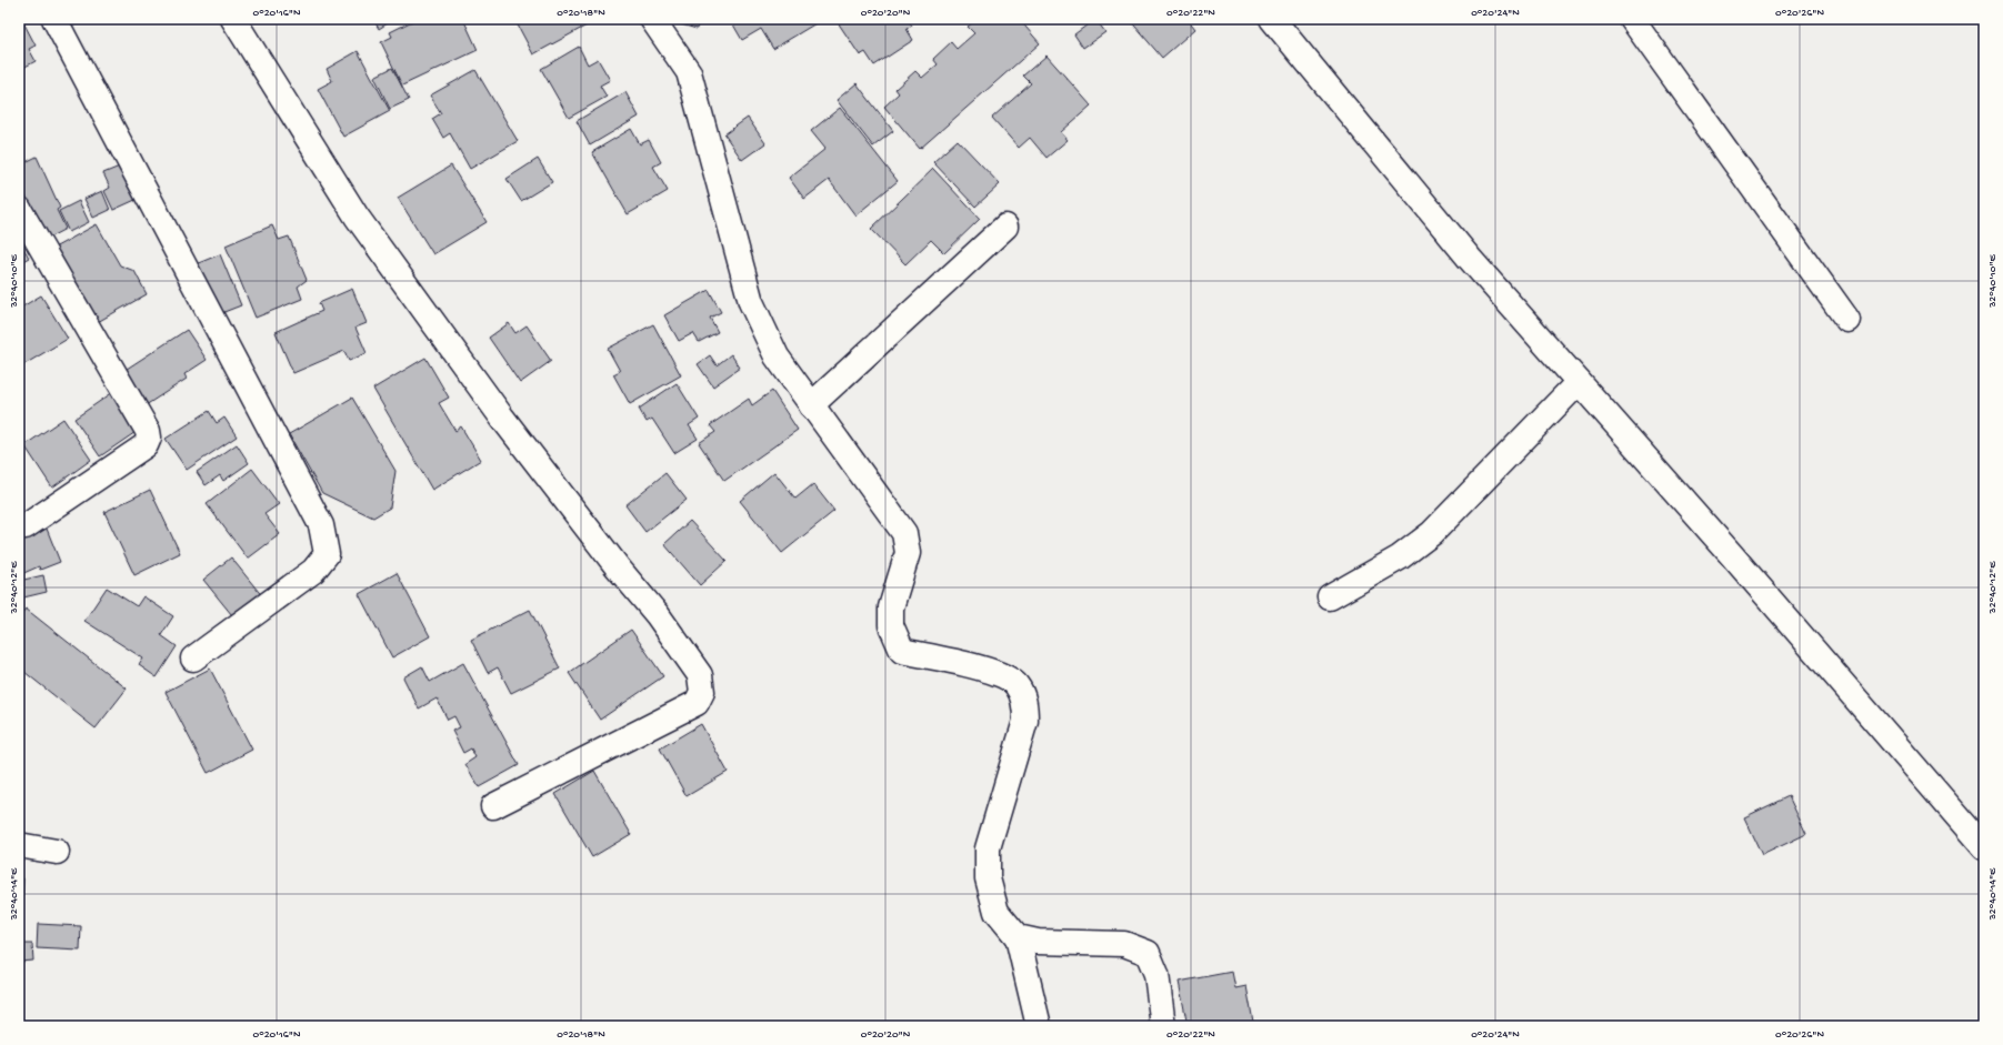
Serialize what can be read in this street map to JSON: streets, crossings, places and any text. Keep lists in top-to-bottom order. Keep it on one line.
{"coordinates":["0°20'16\"N","0°20'18\"N","0°20'20\"N","0°20'22\"N","0°20'24\"N","0°20'26\"N","32°40'10\"E","32°40'12\"E","32°40'14\"E"]}
